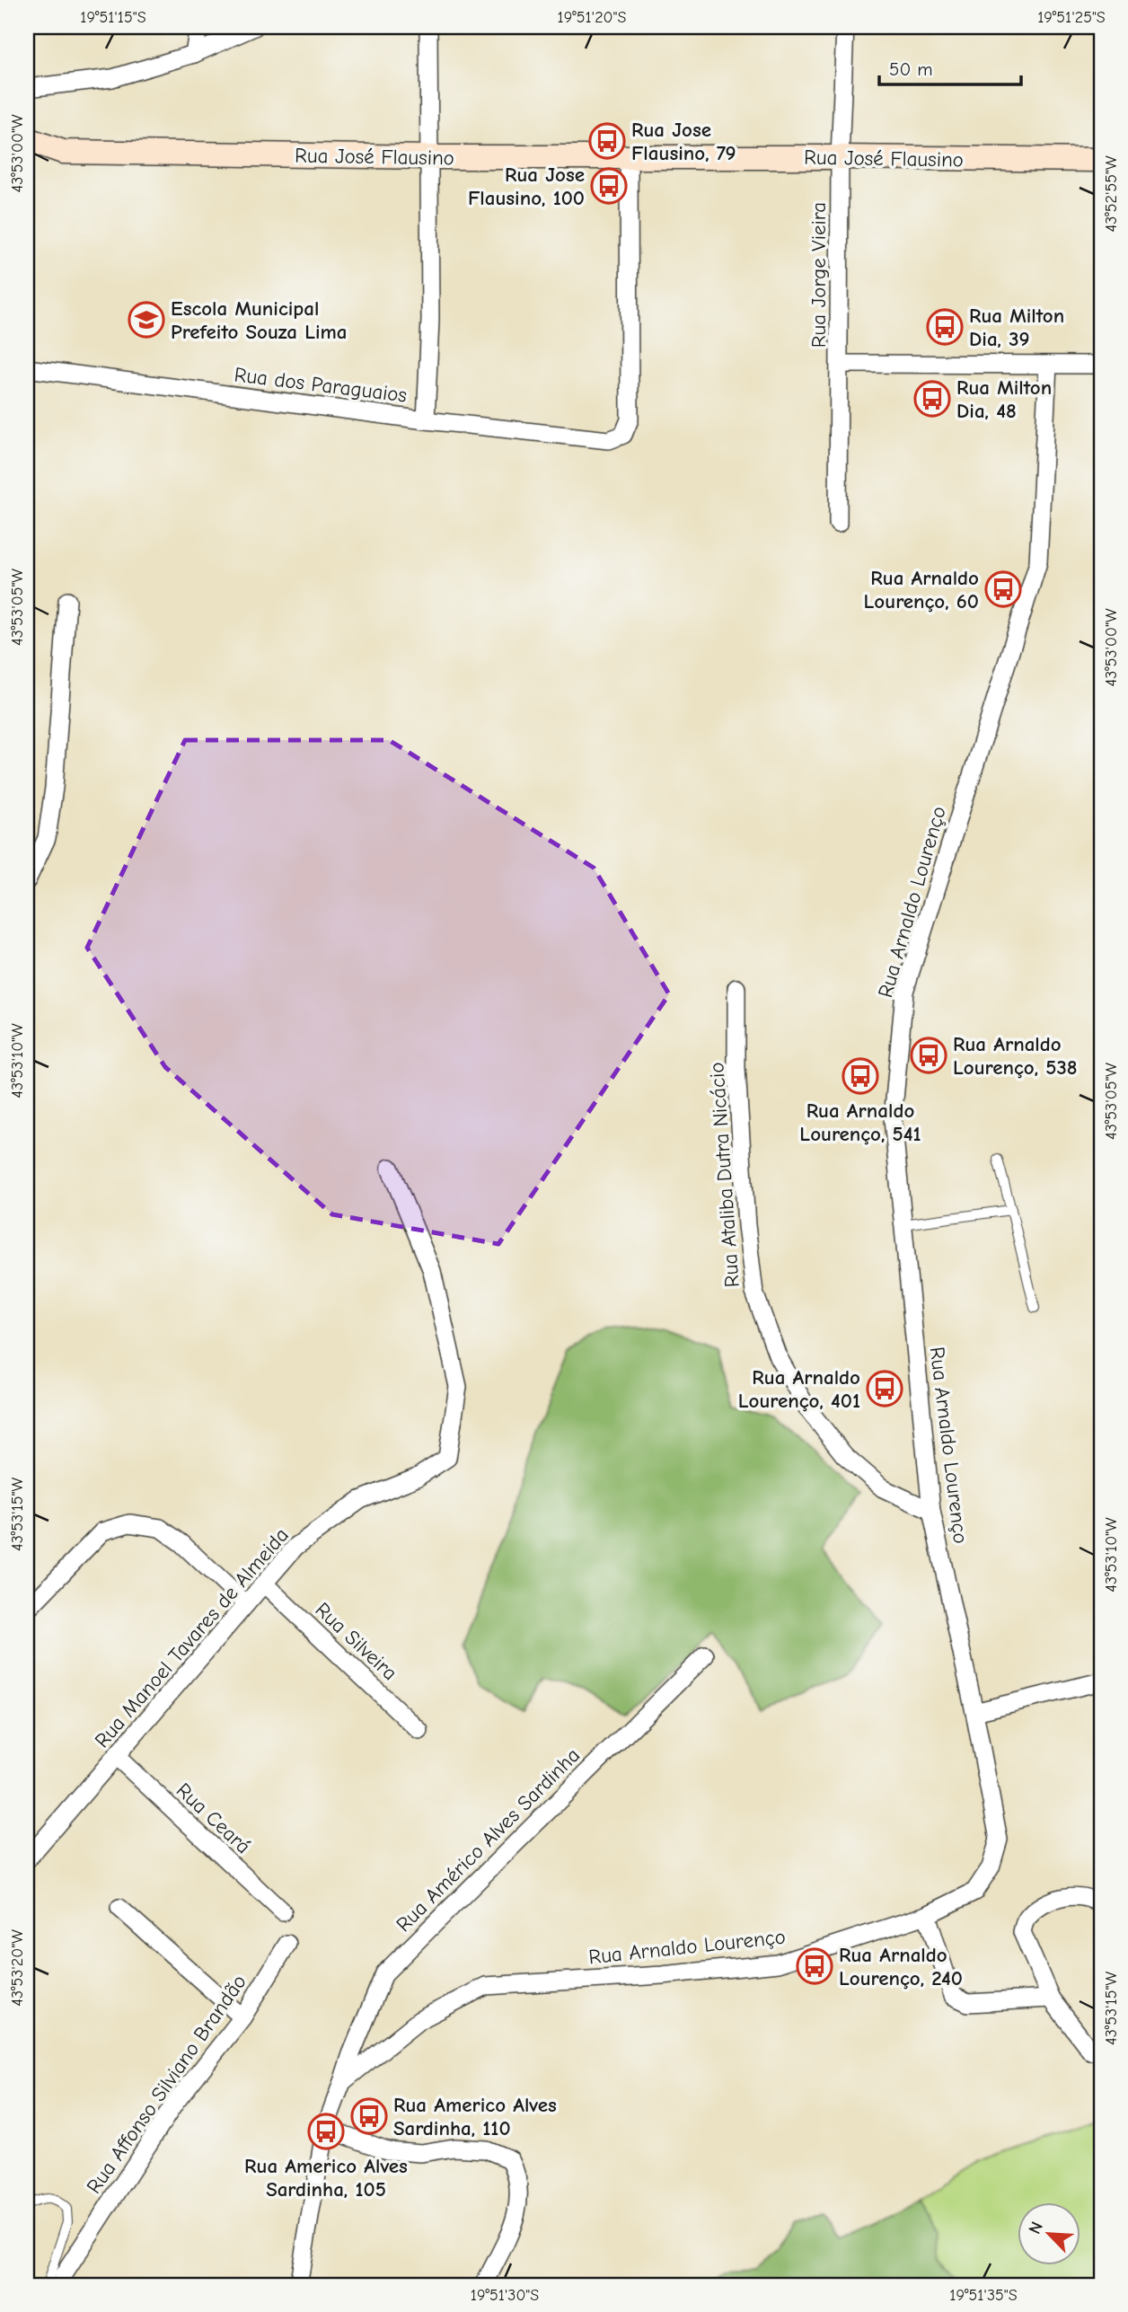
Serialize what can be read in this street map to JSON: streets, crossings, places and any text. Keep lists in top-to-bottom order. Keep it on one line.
{"streets":{"street":["Rua José Flausino","Rua Jorge Vieira","Rua dos Paraguaios","Rua Arnaldo Lourenço","Rua Ataliba Dutra Nicácio","Rua Manoel Tavares de Almeida","Rua Silveira","Rua Ceará","Rua Américo Alves Sardinha","Rua Affonso Silviano Brandão"]},"crossings":[["Rua José Flausino","Rua Jorge Vieira"],["Rua José Flausino","Rua dos Paraguaios"],["Rua Arnaldo Lourenço","Rua Ataliba Dutra Nicácio"],["Rua Arnaldo Lourenço","Rua Américo Alves Sardinha"],["Rua Manoel Tavares de Almeida","Rua Silveira"],["Rua Manoel Tavares de Almeida","Rua Ceará"]],"places":{"bus stop":["Rua Jose Flausino, 79","Rua Jose Flausino, 100","Rua Milton Dia, 39","Rua Milton Dia, 48","Rua Arnaldo Lourenço, 60","Rua Arnaldo Lourenço, 538","Rua Arnaldo Lourenço, 541","Rua Arnaldo Lourenço, 401","Rua Arnaldo Lourenço, 240","Rua Americo Alves Sardinha, 110","Rua Americo Alves Sardinha, 105"],"school or university":["Escola Municipal Prefeito Souza Lima"]},"scale_bar":"50 m","north":"top left","coordinates":["19°51'15\"S","19°51'20\"S","19°51'25\"S","43°53'00\"W","43°52'55\"W","43°53'05\"W","43°53'10\"W","43°53'15\"W","43°53'20\"W","19°51'30\"S","19°51'35\"S"]}
